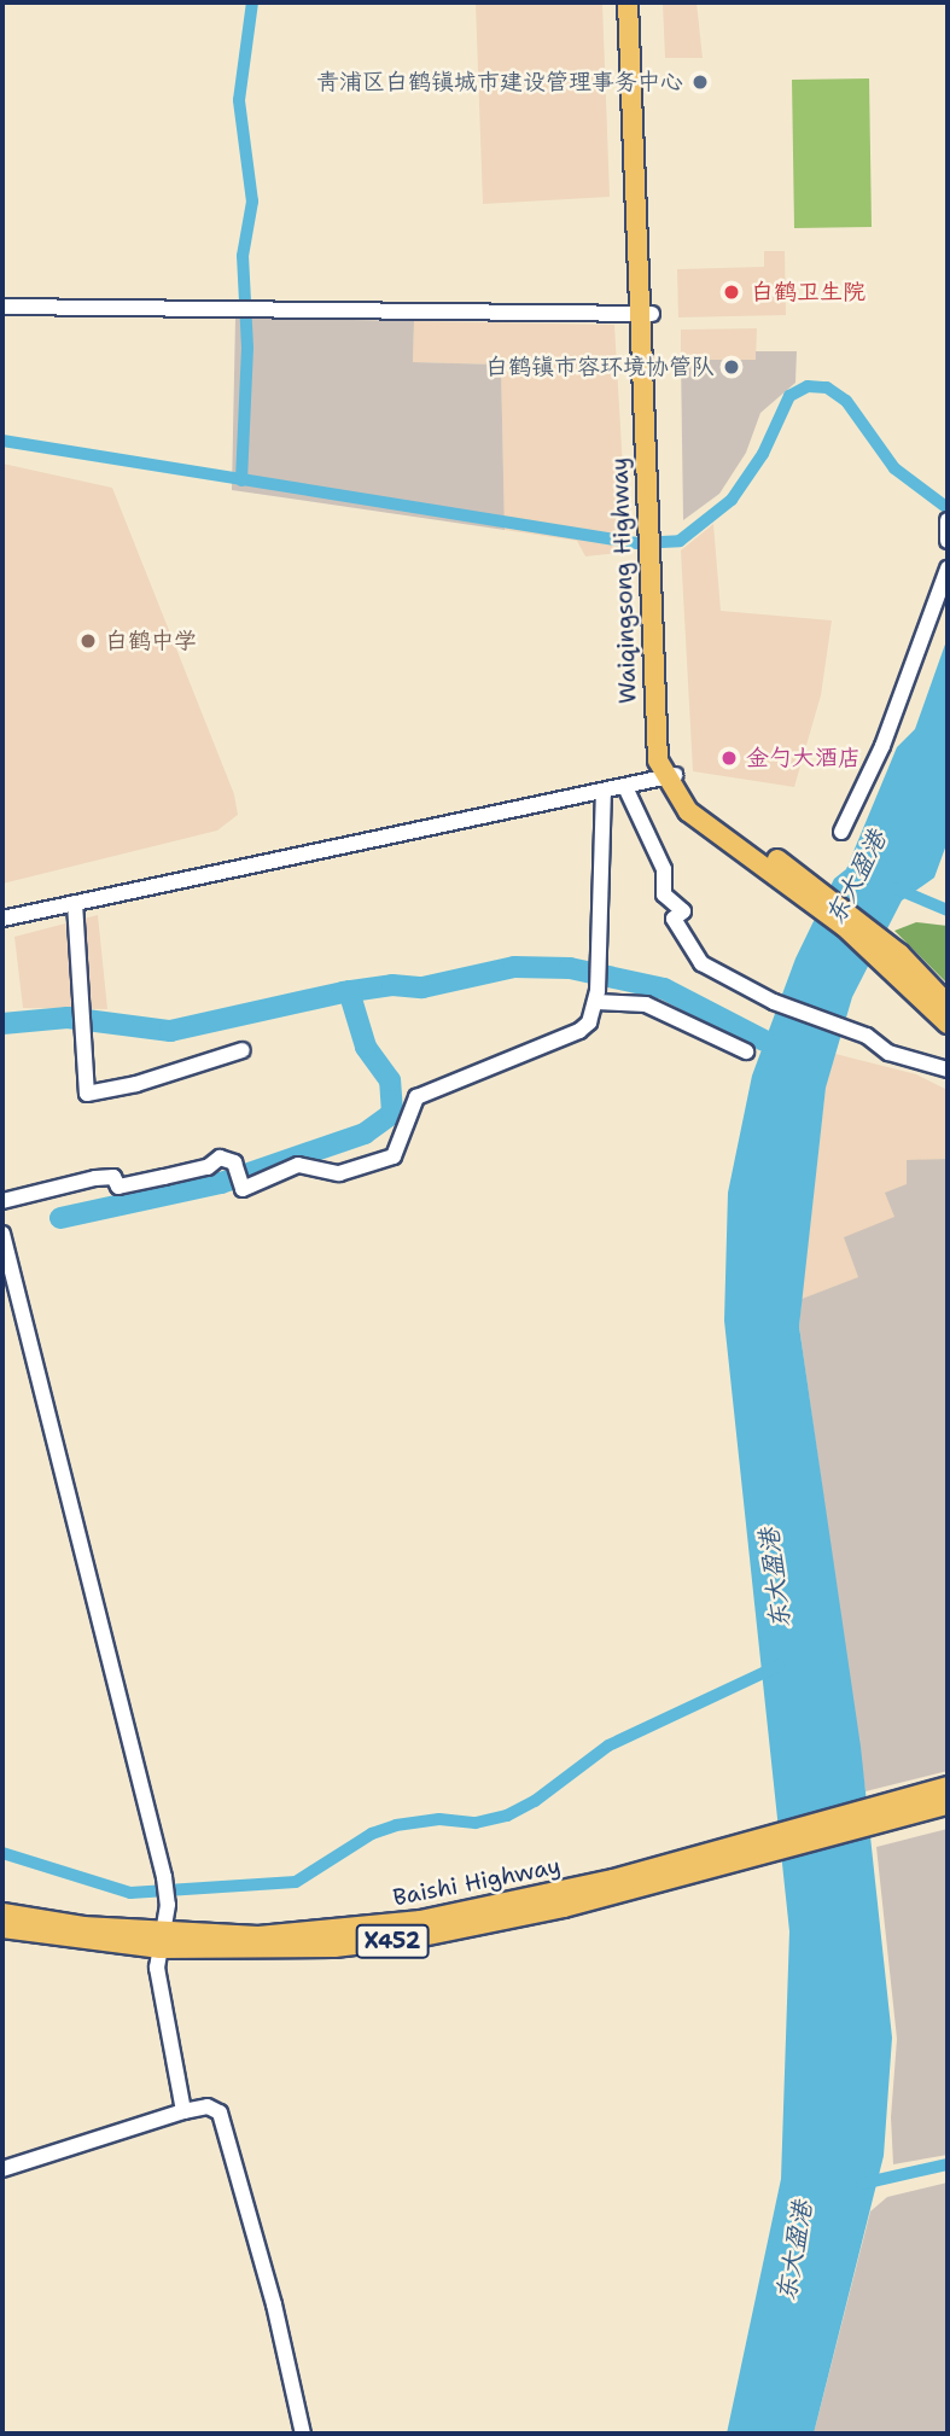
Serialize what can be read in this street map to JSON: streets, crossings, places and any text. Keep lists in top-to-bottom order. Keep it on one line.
{"streets":{"main road":["Waiqingsong Highway","Baishi Highway","X452"]},"water":["东大盈港"],"places":["青浦区白鹤镇城市建设管理事务中心","白鹤卫生院","白鹤镇市容环境协管队","白鹤中学","金勺大酒店"]}
